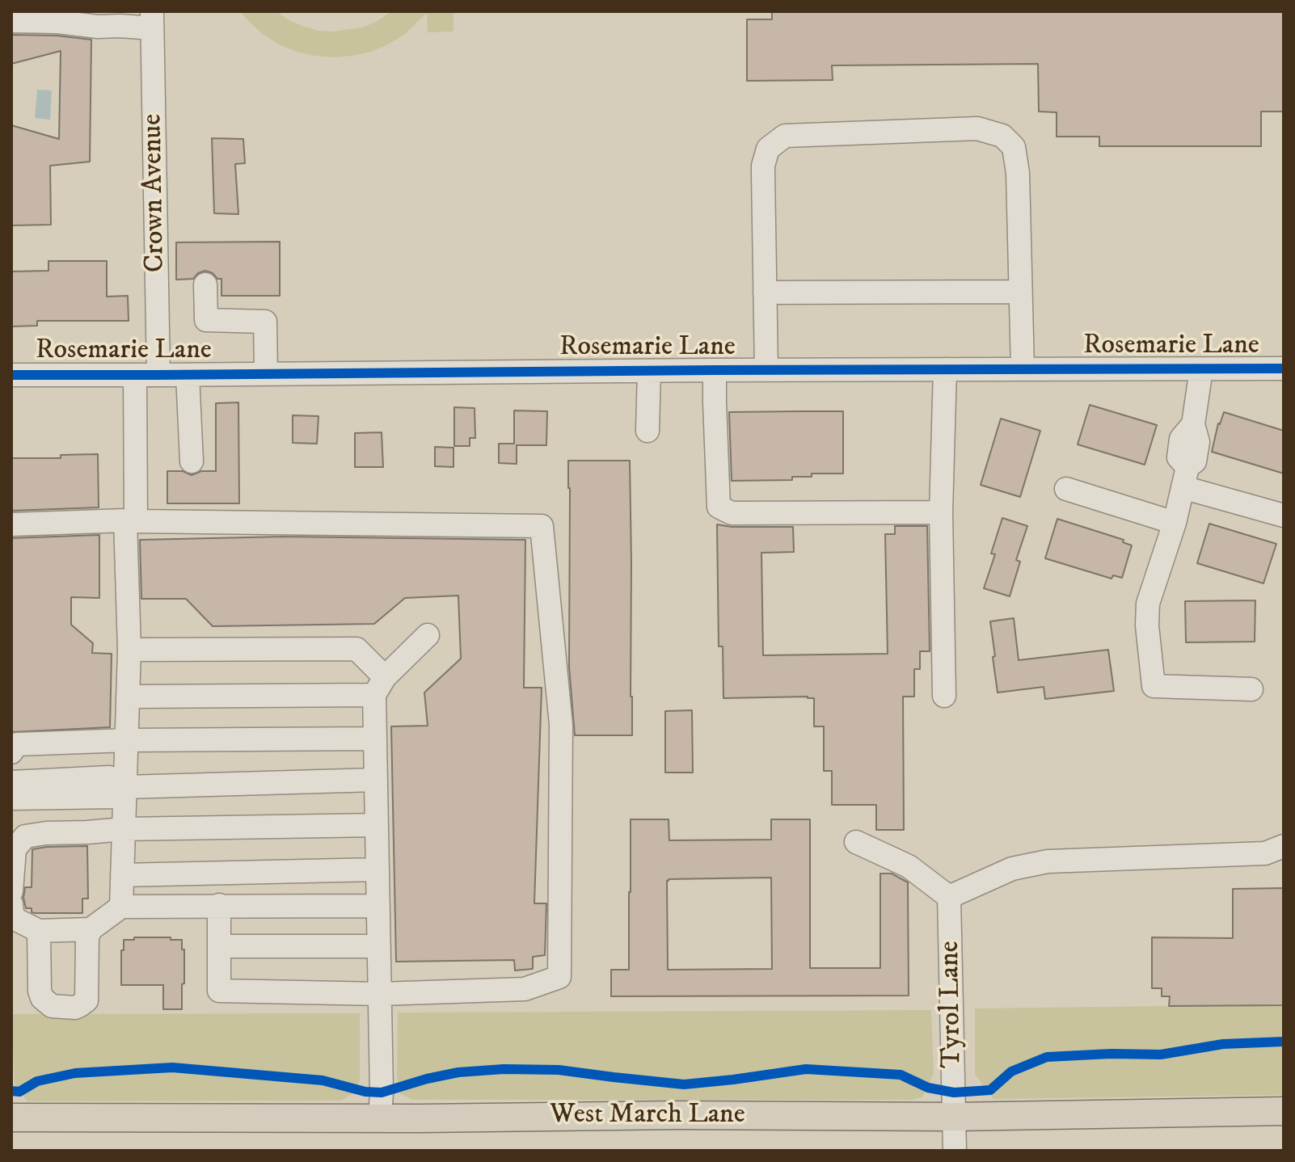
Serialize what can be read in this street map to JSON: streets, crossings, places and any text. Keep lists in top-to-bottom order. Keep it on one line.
{"streets":{"main road":["West March Lane"],"street":["Crown Avenue","Rosemarie Lane","Tyrol Lane"]},"crossings":[["Crown Avenue","Rosemarie Lane"],["Tyrol Lane","West March Lane"]]}
